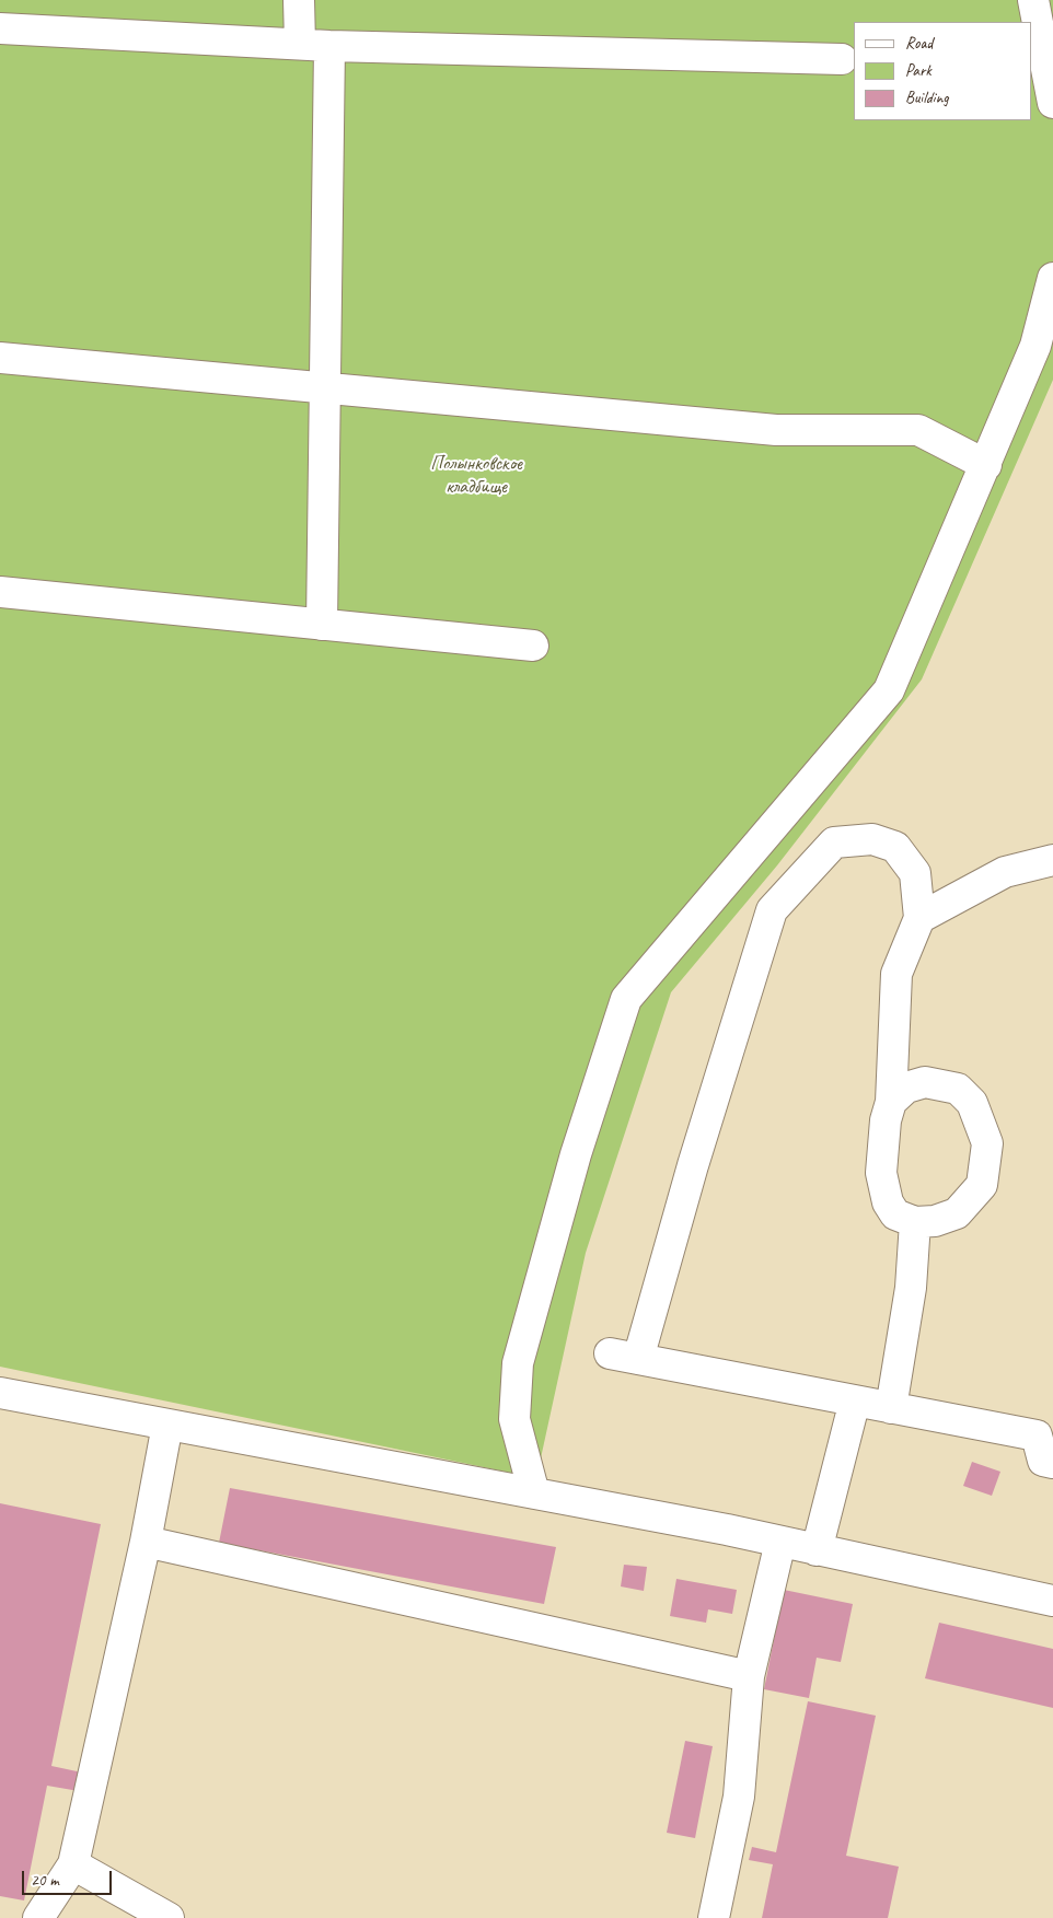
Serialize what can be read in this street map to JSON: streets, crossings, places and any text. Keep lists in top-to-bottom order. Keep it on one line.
{"parks":["Полынковское кладбище"],"legend":["Road","Park","Building"],"scale_bar":"20 m"}
